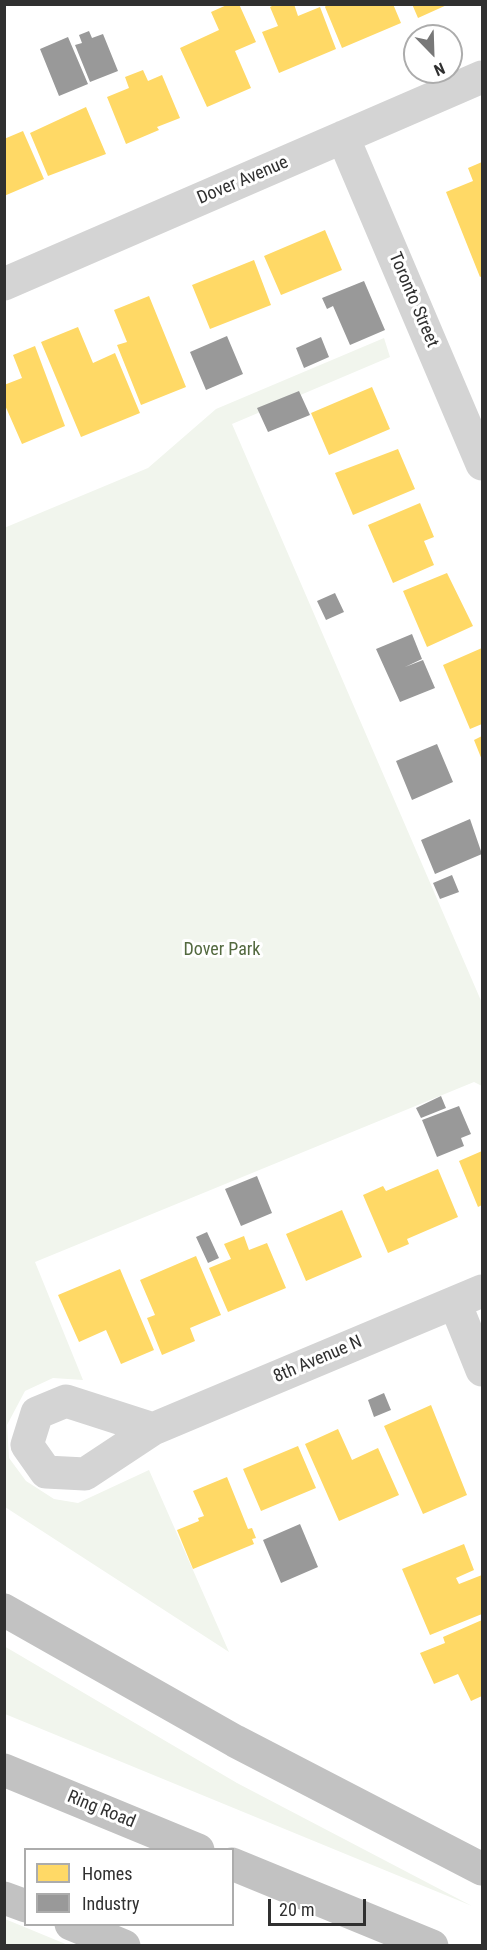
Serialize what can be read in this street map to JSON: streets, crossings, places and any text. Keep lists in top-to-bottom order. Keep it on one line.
{"streets":{"highway":["Ring Road"],"street":["Dover Avenue","Toronto Street","8th Avenue N"]},"crossings":[["Dover Avenue","Toronto Street"]],"parks":["Dover Park"],"legend":["Homes","Industry"],"scale_bar":"20 m","north":"bottom right"}
